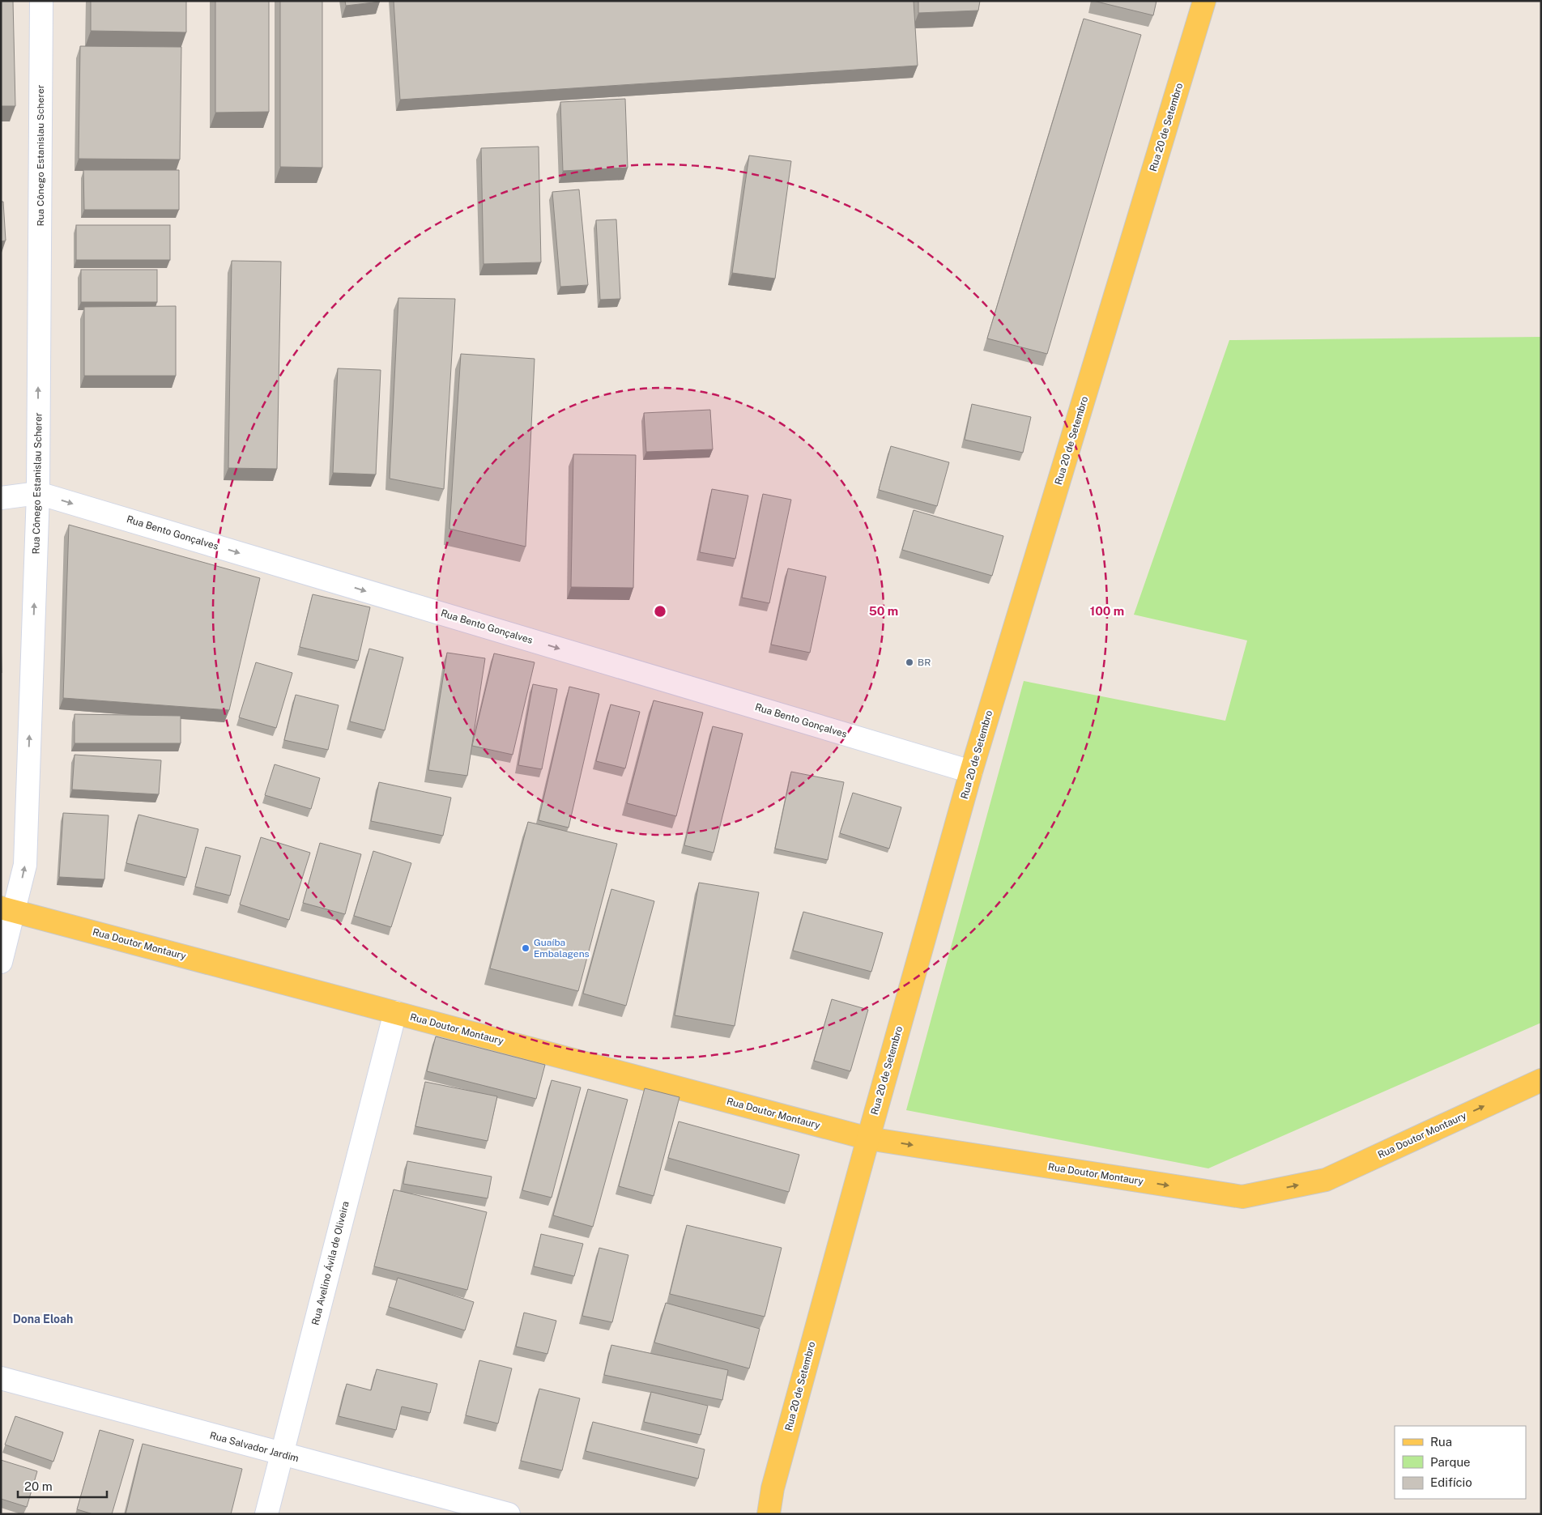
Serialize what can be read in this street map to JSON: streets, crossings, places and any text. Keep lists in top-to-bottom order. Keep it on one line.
{"streets":{"main road":["Rua 20 de Setembro","Rua Doutor Montaury"],"street":["Rua Cônego Estanislau Scherer","Rua Bento Gonçalves","Rua Avelino Ávila de Oliveira","Rua Salvador Jardim"]},"crossings":[["Rua 20 de Setembro","Rua Bento Gonçalves"],["Rua 20 de Setembro","Rua Doutor Montaury"],["Rua Cônego Estanislau Scherer","Rua Bento Gonçalves"],["Rua Cônego Estanislau Scherer","Rua Doutor Montaury"],["Rua Doutor Montaury","Rua Avelino Ávila de Oliveira"],["Rua Avelino Ávila de Oliveira","Rua Salvador Jardim"]],"one_way":["Rua Cônego Estanislau Scherer","Rua Bento Gonçalves","Rua Doutor Montaury"],"districts":["Dona Eloah"],"places":["BR","Guaíba Embalagens"],"legend":["Rua","Parque","Edifício"],"scale_bar":"20 m","rings":["50 m","100 m"]}
